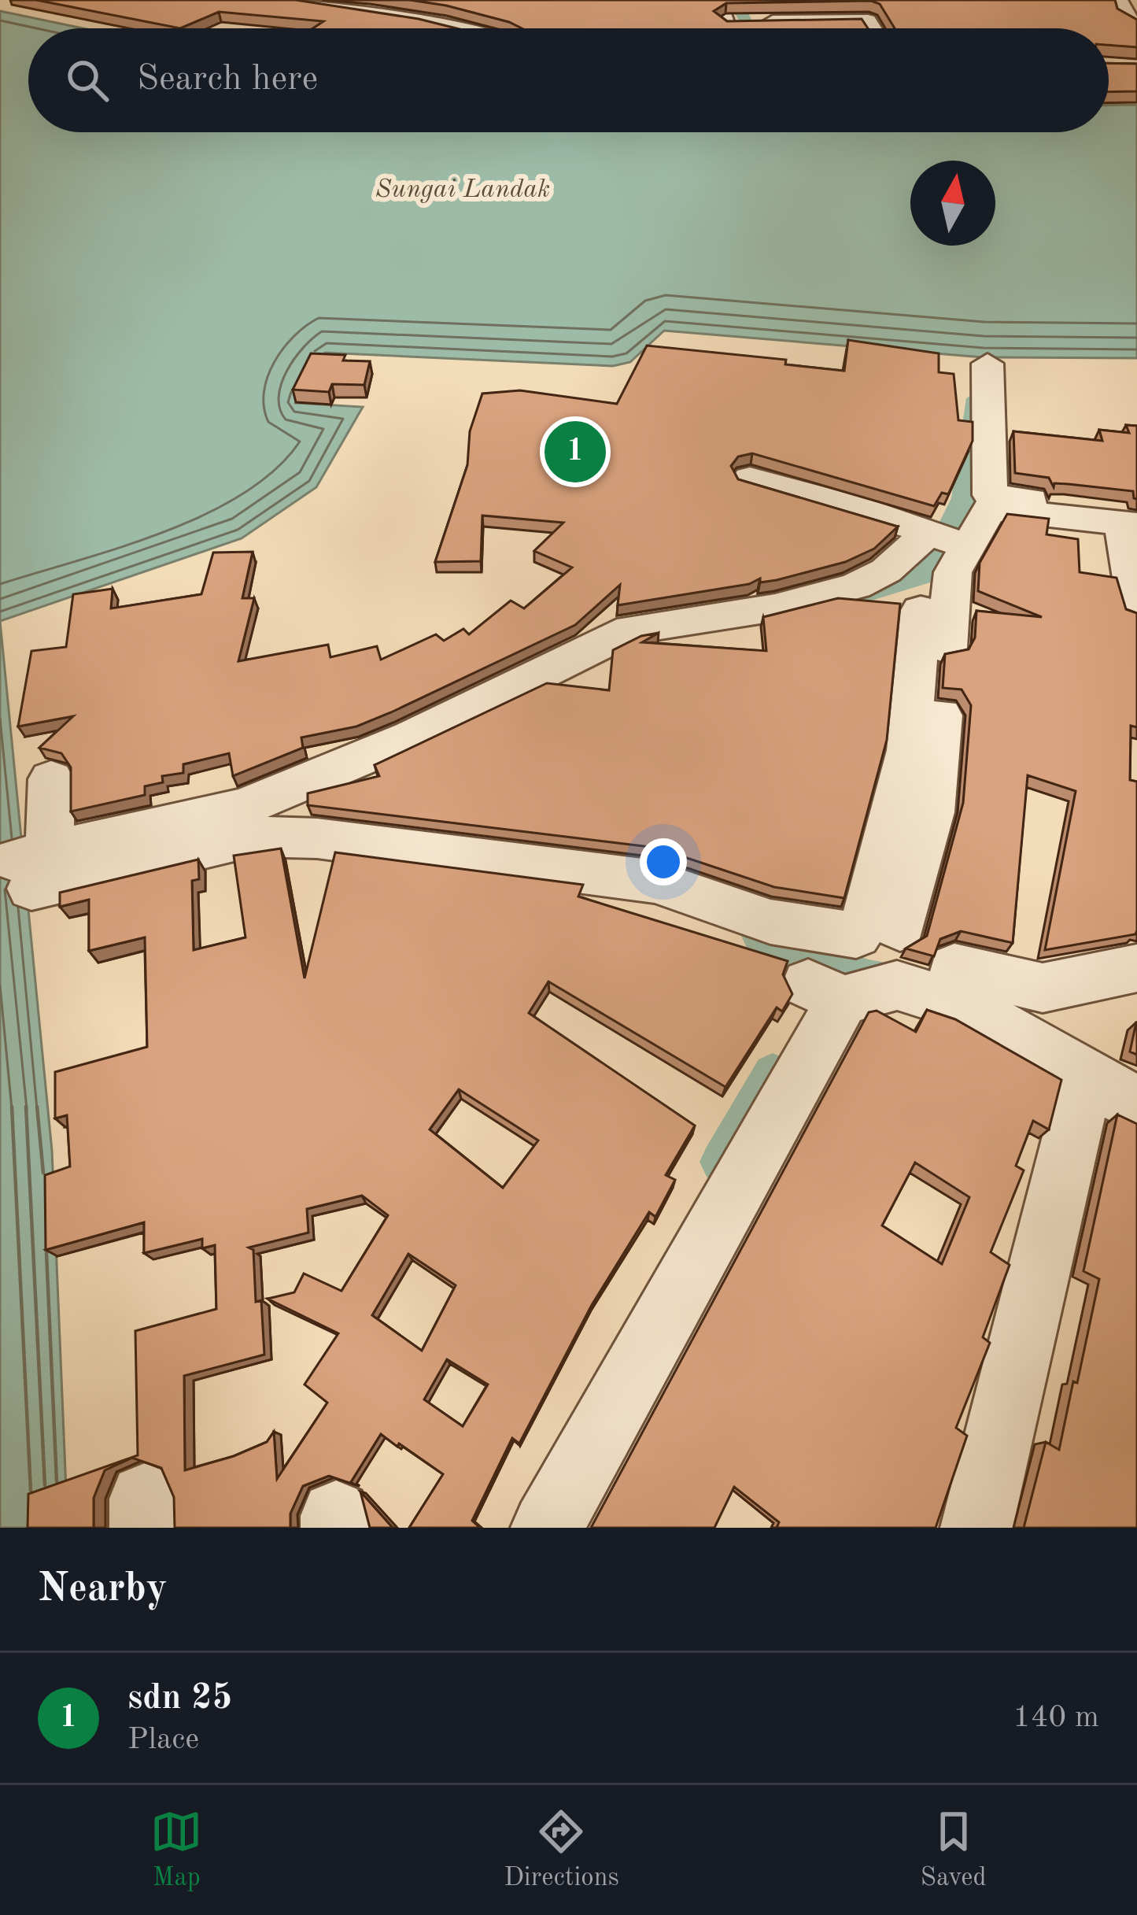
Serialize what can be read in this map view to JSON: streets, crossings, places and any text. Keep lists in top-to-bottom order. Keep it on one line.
{"water":["Sungai Landak"],"north":"top","page":{"search":"Search here","pins":"1","heading":"Nearby","list":[{"mark":"1","name":"sdn 25","note":"Place","value":"140 m"}],"nav":["Map","Directions","Saved"]}}
